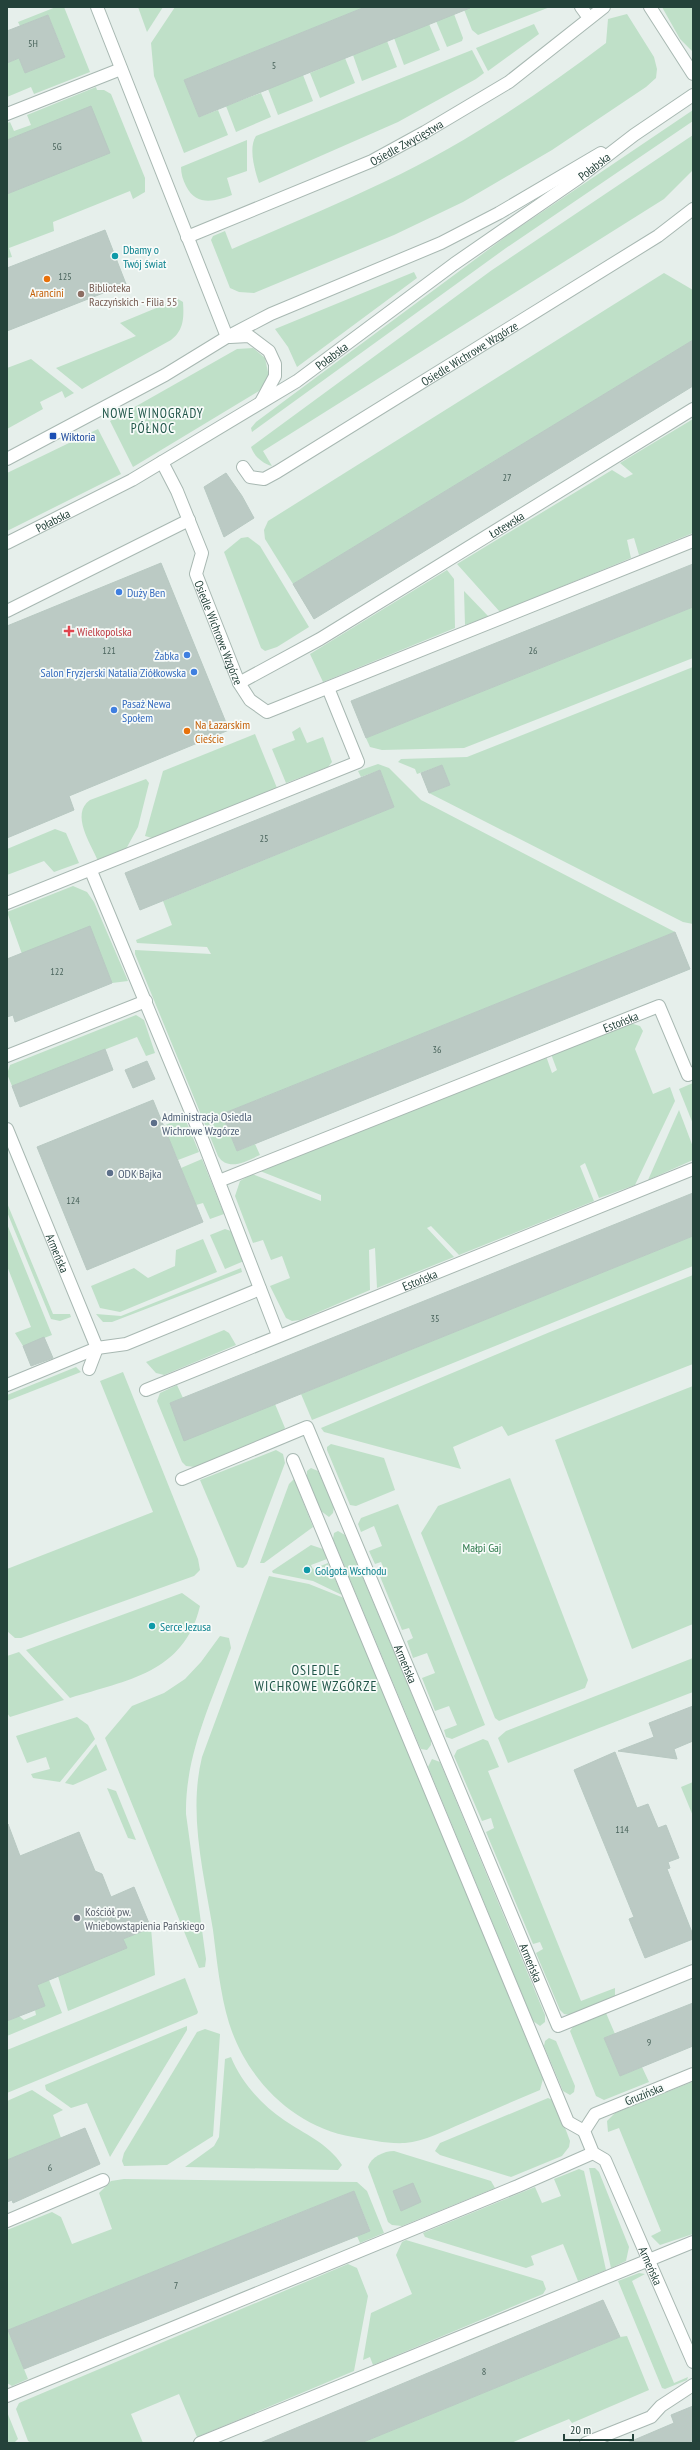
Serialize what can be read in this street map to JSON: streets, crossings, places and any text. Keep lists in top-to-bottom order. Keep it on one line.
{"streets":{"street":["Osiedle Zwycięstwa","Połabska","Osiedle Wichrowe Wzgórze","Łotewska","Estońska","Armeńska","Gruzińska"]},"crossings":[["Połabska","Osiedle Wichrowe Wzgórze"],["Osiedle Wichrowe Wzgórze","Łotewska"],["Armeńska","Gruzińska"]],"districts":["NOWE WINOGRADY PÓŁNOC","OSIEDLE WICHROWE WZGÓRZE"],"parks":["Małpi Gaj"],"places":{"other":["Dbamy o Twój świat","Arancini","Biblioteka Raczyńskich - Filia 55","Duży Ben","Żabka","Salon Fryzjerski Natalia Ziółkowska","Pasaż Newa Społem","Na Łazarskim Cieście","Administracja Osiedla Wichrowe Wzgórze","ODK Bajka","Golgota Wschodu","Serce Jezusa","Kościół pw. Wniebowstąpienia Pańskiego"],"transit":["Wiktoria"],"health":["Wielkopolska"]},"house_numbers":["5H","5","5G","125","27","121","26","25","122","36","124","35","114","9","6","7","8"],"scale_bar":"20 m"}
